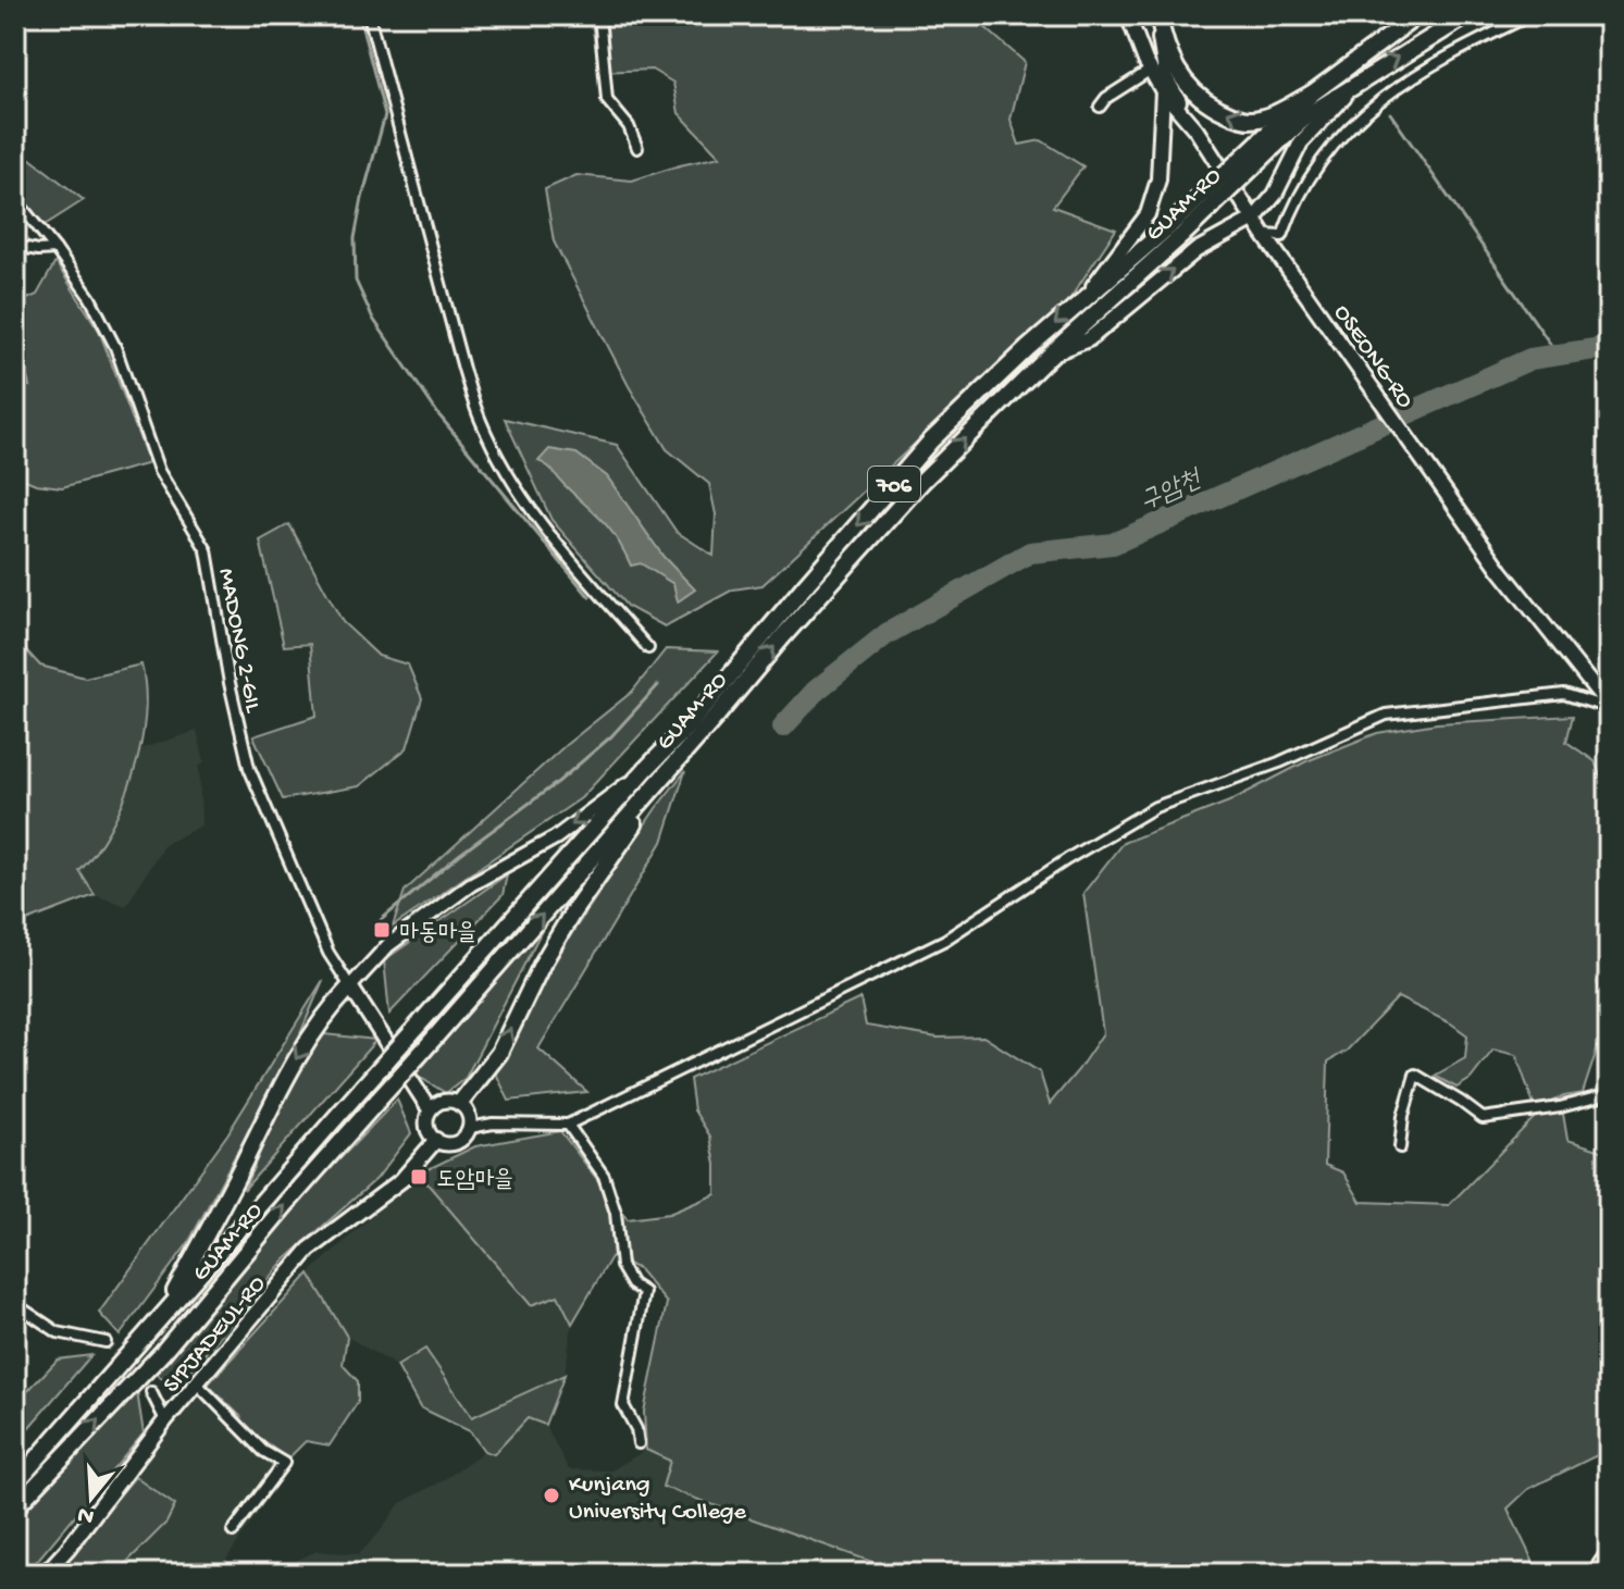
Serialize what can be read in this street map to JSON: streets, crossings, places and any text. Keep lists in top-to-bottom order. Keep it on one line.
{"streets":{"main road":["GUAM-RO","OSEONG-RO","706","SIPJADEUL-RO"],"street":["MADONG 2-GIL"]},"crossings":[["GUAM-RO","706"],["706","MADONG 2-GIL"],["706","SIPJADEUL-RO"]],"water":["구암천"],"places":{"transit":["마동마을","도암마을"],"other":["Kunjang University College"]},"north":"bottom"}
